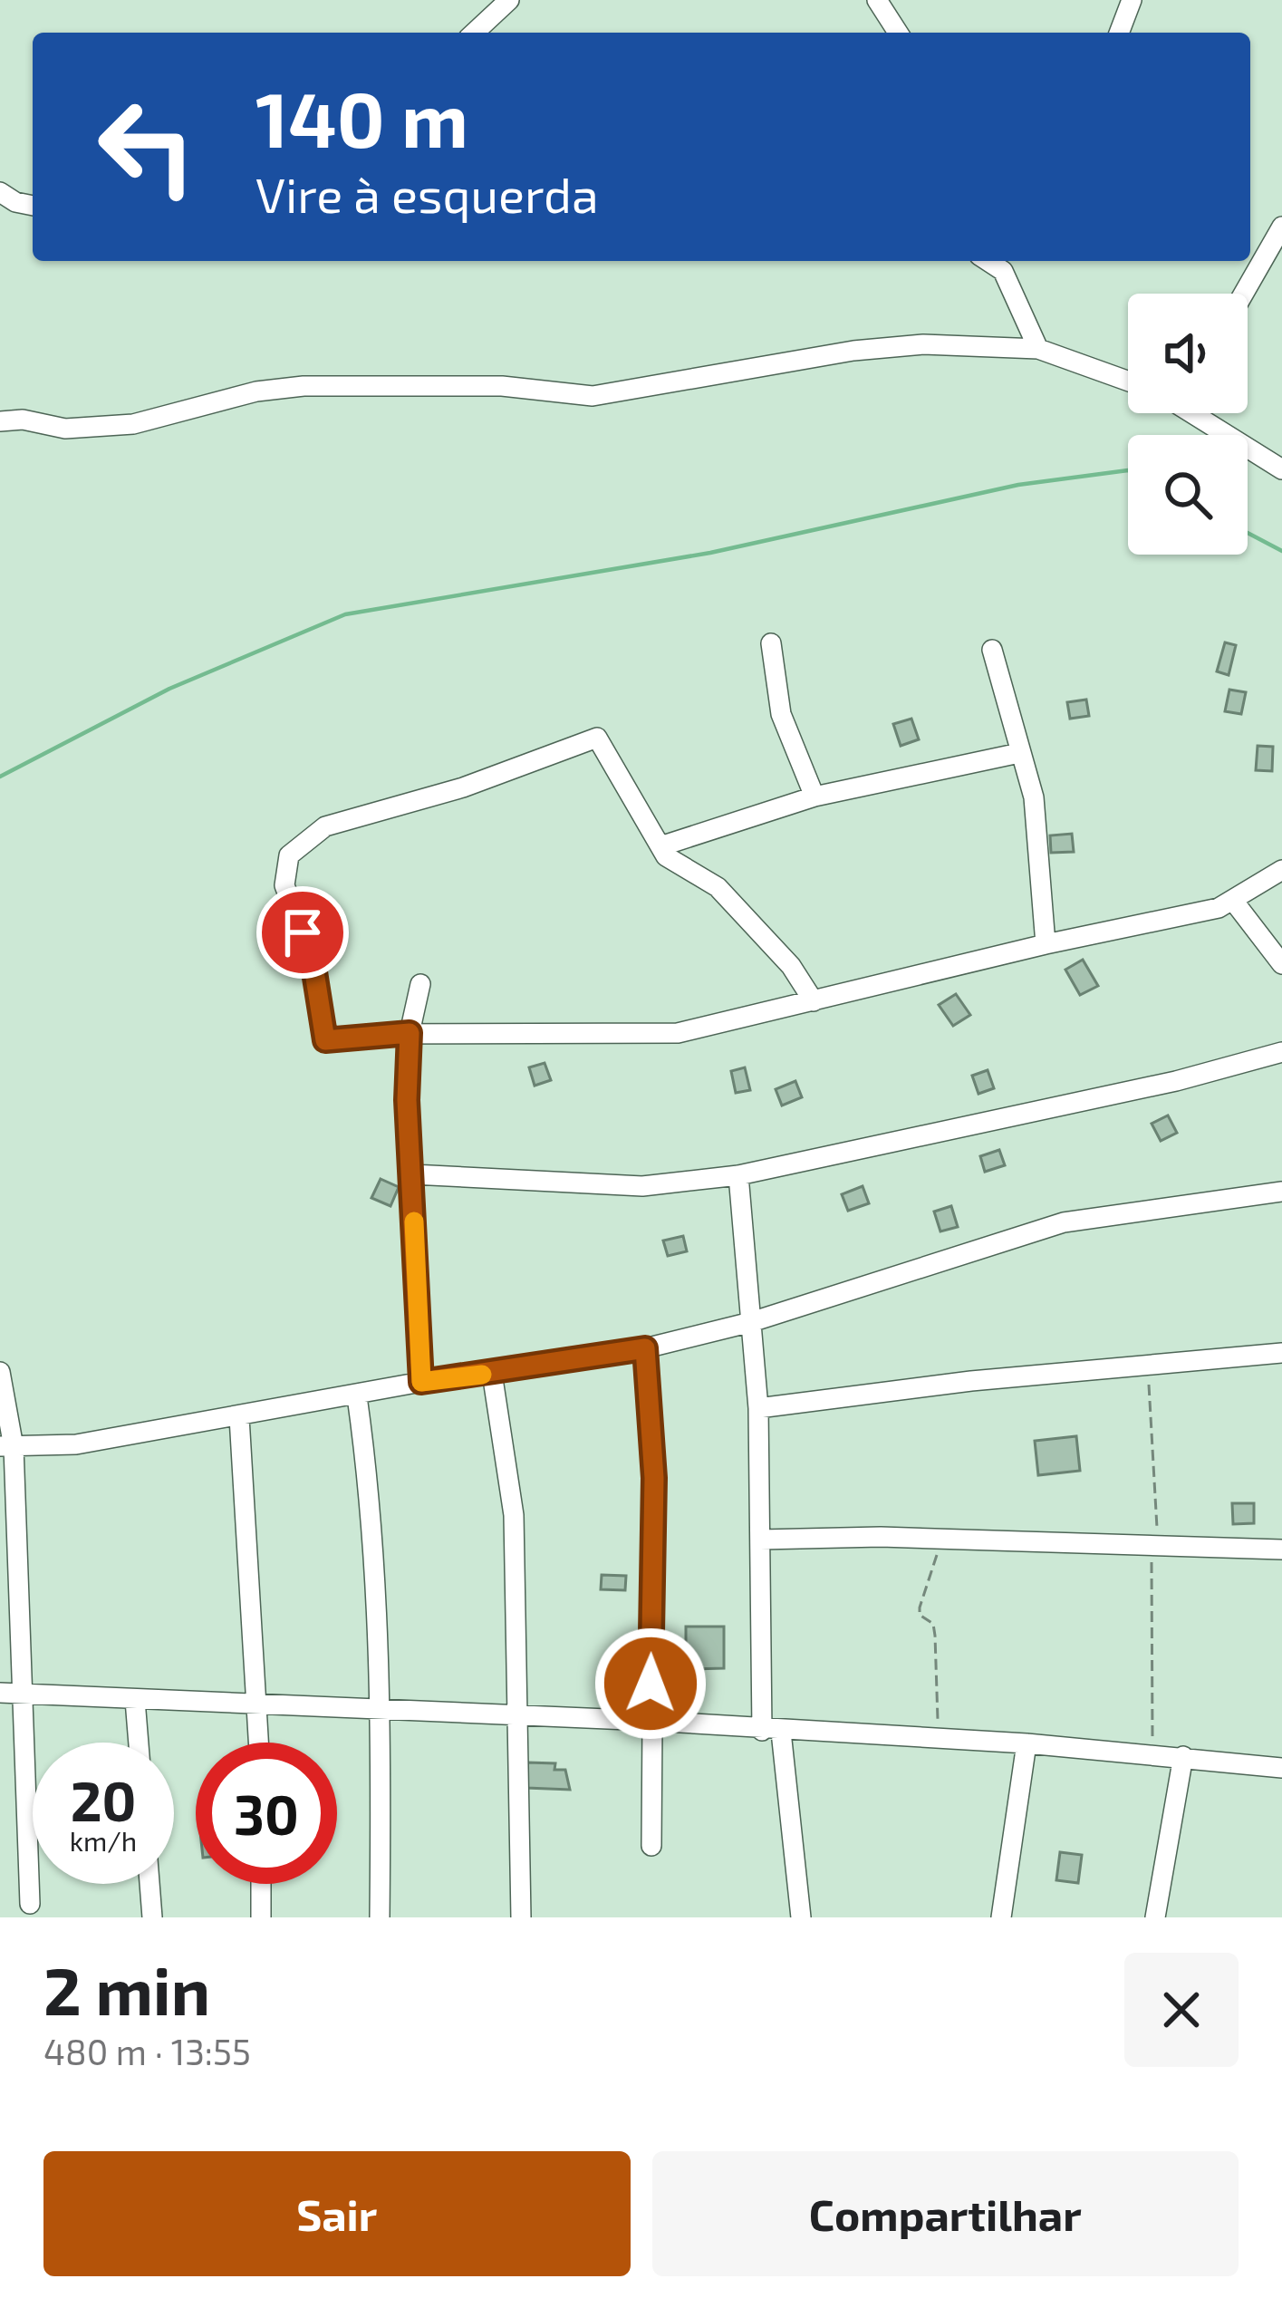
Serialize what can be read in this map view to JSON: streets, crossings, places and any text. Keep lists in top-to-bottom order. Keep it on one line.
{"page":{"turn":["140 m","Vire à esquerda"],"speed":"20 km/h","limit":"30","heading":["2 min","480 m · 13:55"],"buttons":["Sair","Compartilhar"]}}
